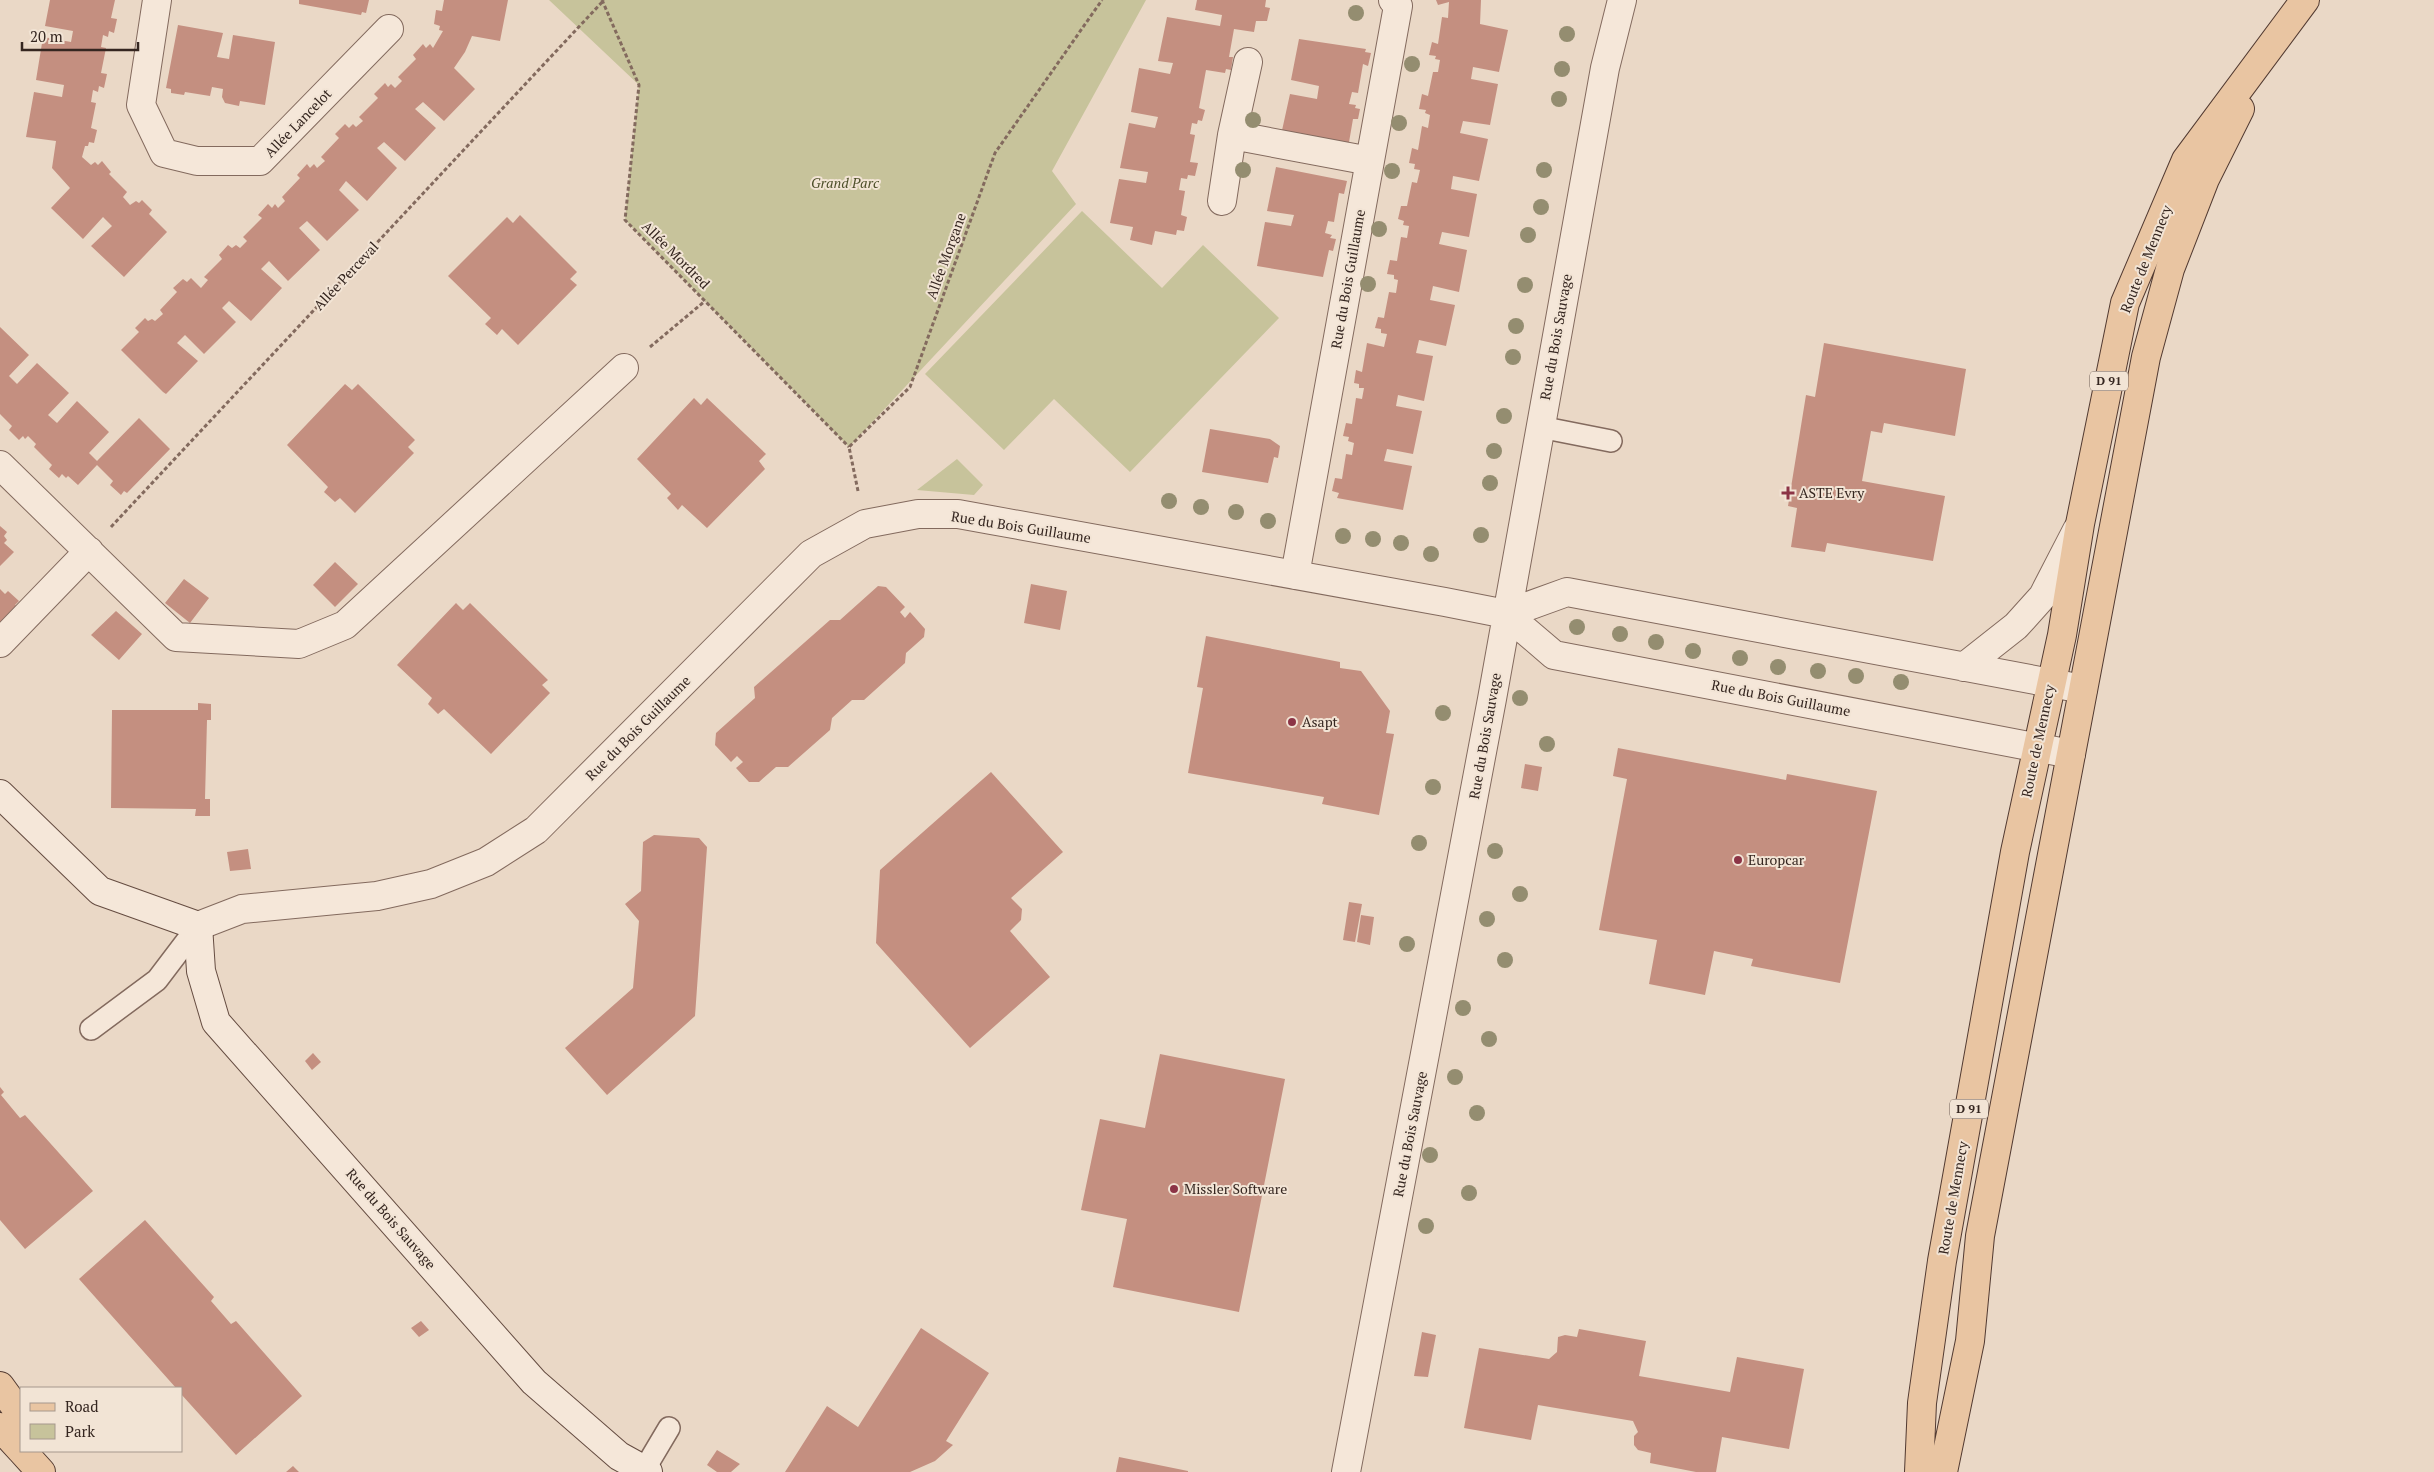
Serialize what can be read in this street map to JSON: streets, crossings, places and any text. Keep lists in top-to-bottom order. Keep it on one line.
{"streets":{"main road":["Route de Mennecy","D 91"],"street":["Allée Lancelot","Rue du Bois Guillaume","Rue du Bois Sauvage"],"path":["Allée Mordred","Allée Morgane","Allée Perceval"]},"crossings":[["Allée Mordred","Allée Morgane"],["Allée Mordred","Allée Perceval"],["Route de Mennecy","Rue du Bois Guillaume"],["Rue du Bois Guillaume","Rue du Bois Sauvage"]],"parks":["Grand Parc"],"places":{"health":["ASTE Evry"],"other":["Asapt","Europcar","Missler Software"]},"legend":["Road","Park"],"scale_bar":"20 m"}
